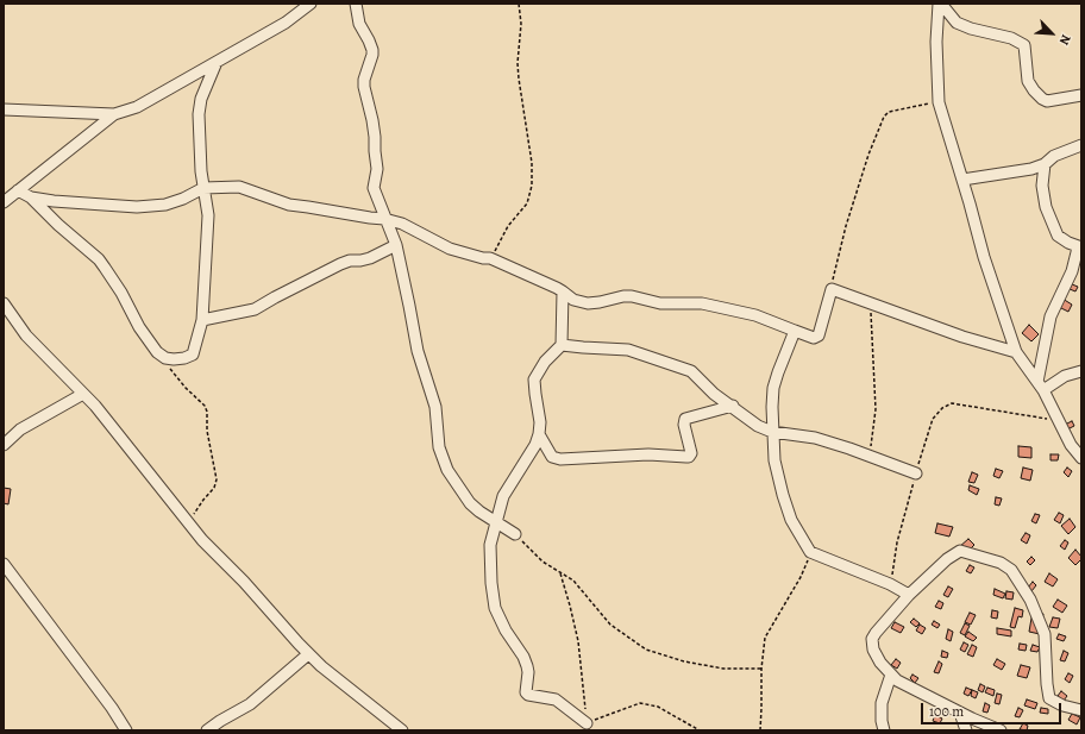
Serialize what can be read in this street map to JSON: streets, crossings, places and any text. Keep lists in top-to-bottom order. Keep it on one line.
{"scale_bar":"100 m","north":"bottom right"}
